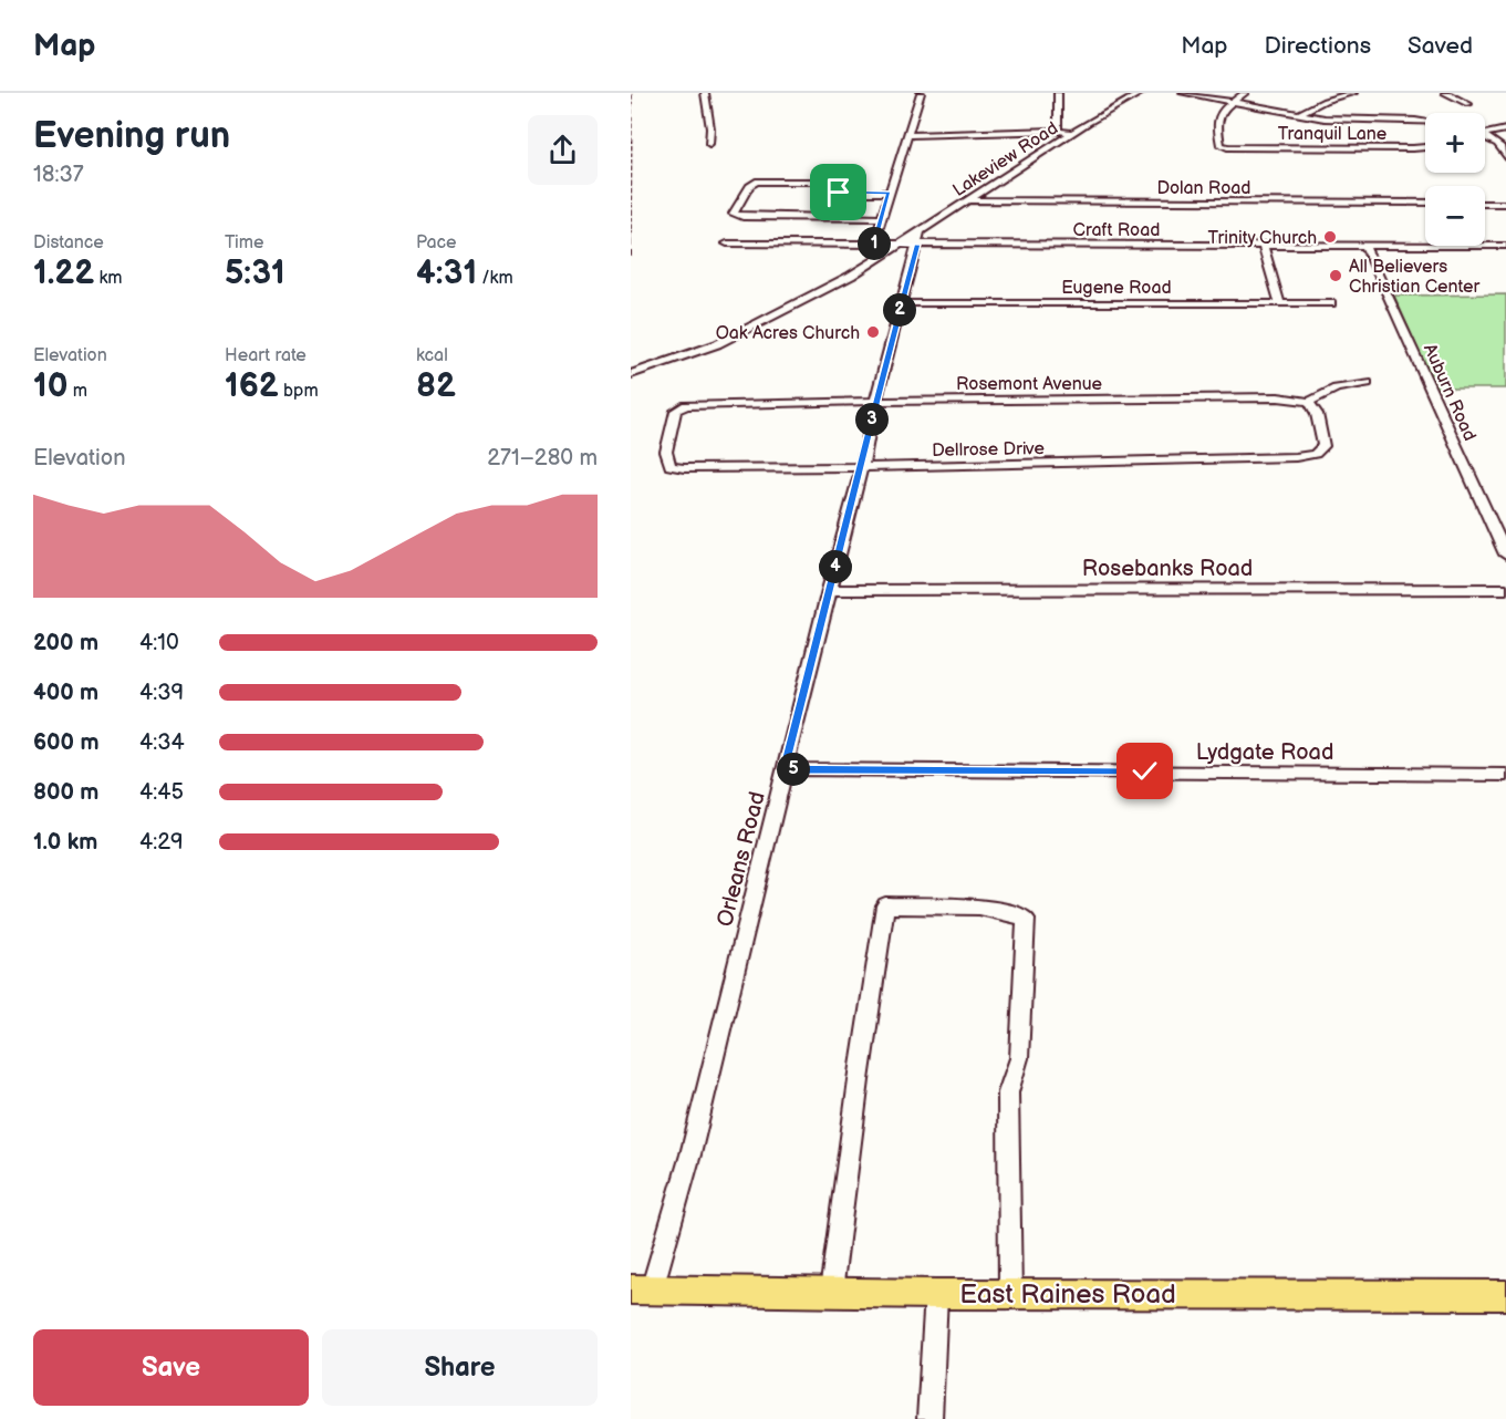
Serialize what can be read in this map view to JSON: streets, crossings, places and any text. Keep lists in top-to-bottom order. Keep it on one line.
{"streets":{"main road":["East Raines Road"],"street":["Tranquil Lane","Lakeview Road","Dolan Road","Craft Road","Eugene Road","Rosemont Avenue","Auburn Road","Dellrose Drive","Rosebanks Road","Lydgate Road","Orleans Road"]},"crossings":[["Lakeview Road","Dolan Road"],["Lakeview Road","Craft Road"],["Lakeview Road","Orleans Road"],["Craft Road","Auburn Road"],["Craft Road","Orleans Road"],["Eugene Road","Orleans Road"],["Rosemont Avenue","Dellrose Drive"],["Rosemont Avenue","Orleans Road"],["Dellrose Drive","Orleans Road"],["Rosebanks Road","Orleans Road"],["Lydgate Road","Orleans Road"],["Orleans Road","East Raines Road"]],"places":["Trinity Church","All Believers Christian Center","Oak Acres Church"],"page":{"header":"Map","nav":["Map","Directions","Saved"],"heading":["Evening run","18:37"],"map_buttons":["+","−"],"stats":[["Distance","1.22 km"],["Time","5:31"],["Pace","4:31 /km"],["Elevation","10 m"],["Heart rate","162 bpm"],["kcal","82"]],"pins":["1","2","3","4","5"],"chart":["Elevation","271–280 m"],"list":[{"name":"200 m","note":"4:10"},{"name":"400 m","note":"4:39"},{"name":"600 m","note":"4:34"},{"name":"800 m","note":"4:45"},{"name":"1.0 km","note":"4:29"}],"buttons":["Save","Share"]}}
